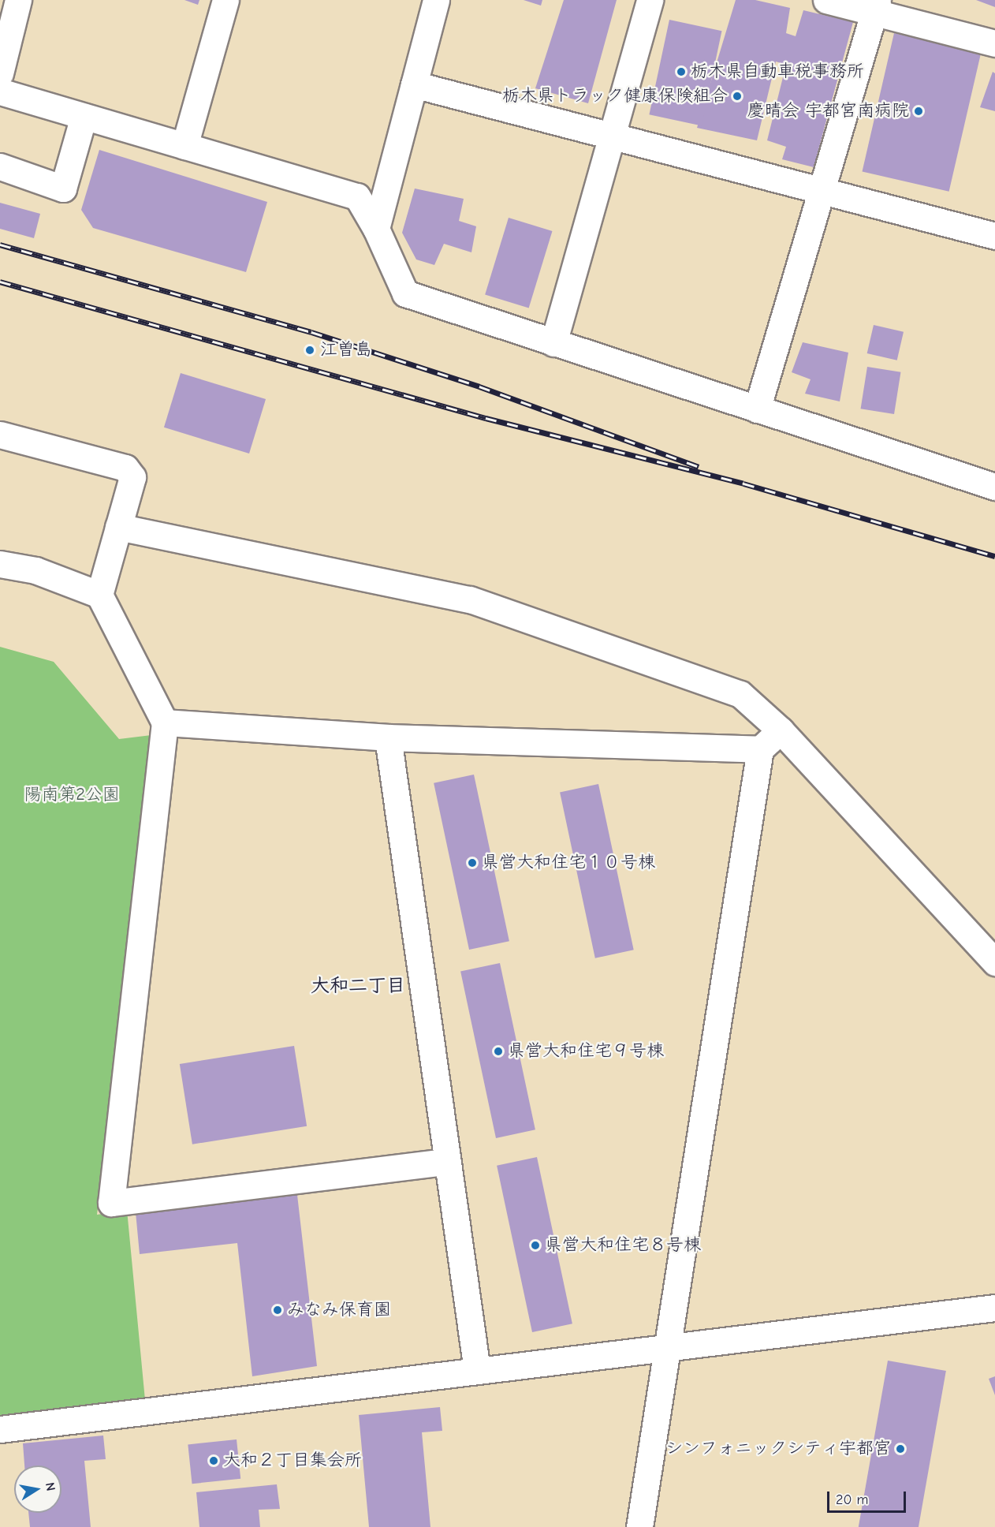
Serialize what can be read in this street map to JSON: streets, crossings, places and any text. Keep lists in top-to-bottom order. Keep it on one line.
{"districts":["大和二丁目"],"parks":["陽南第2公園"],"places":["栃木県自動車税事務所","栃木県トラック健康保険組合","慶晴会 宇都宮南病院","江曽島","県営大和住宅１０号棟","県営大和住宅９号棟","県営大和住宅８号棟","みなみ保育園","シンフォニックシティ宇都宮","大和２丁目集会所"],"scale_bar":"20 m","north":"right"}
